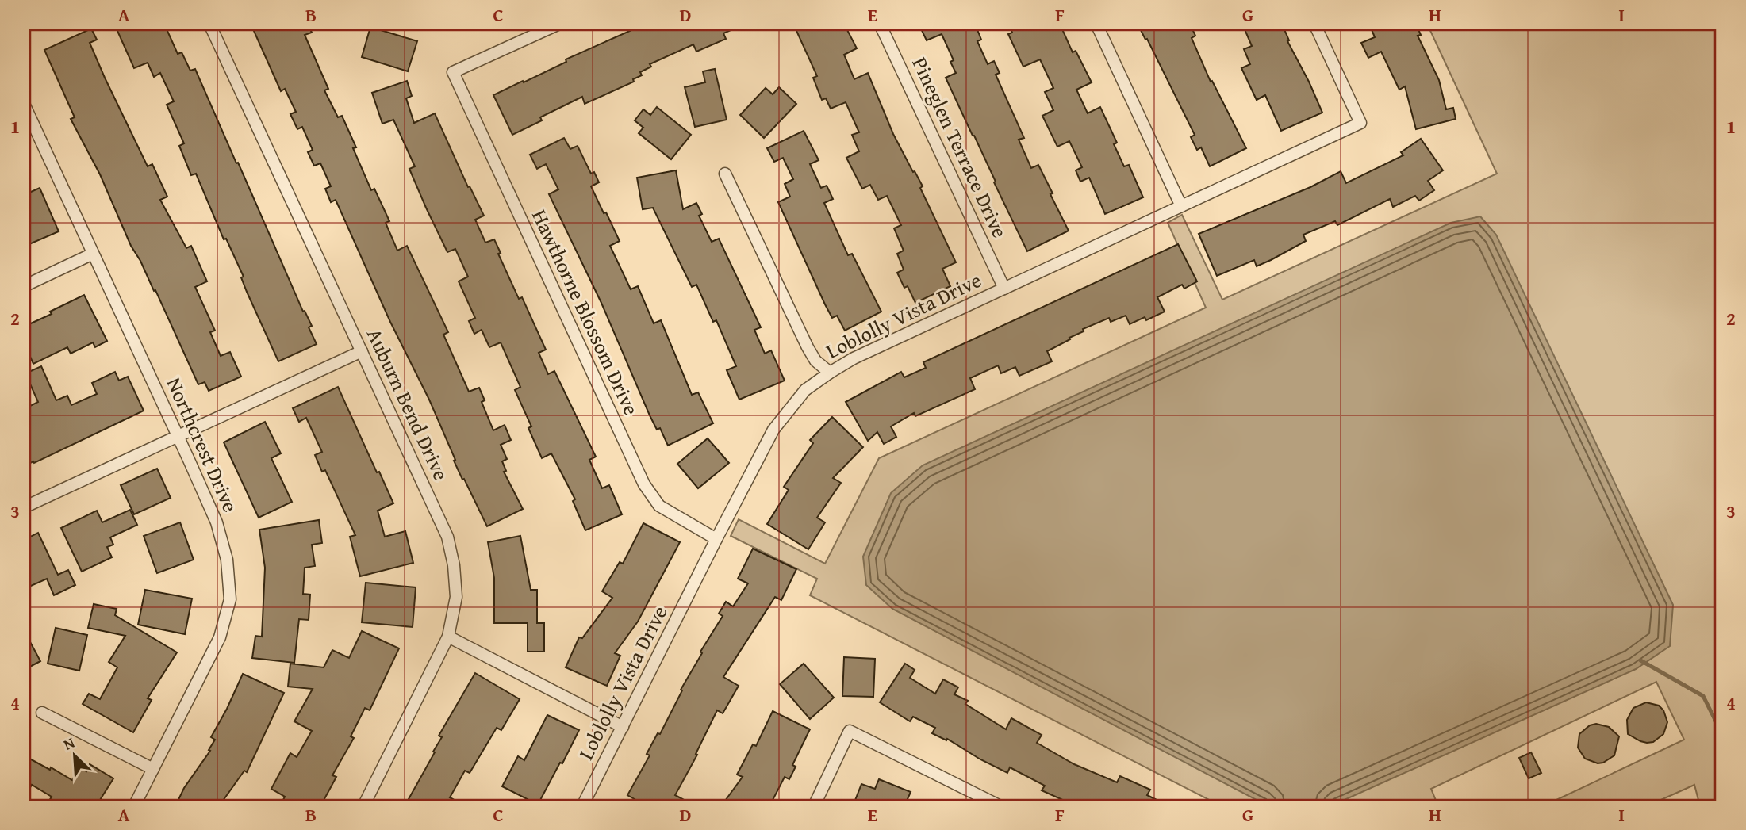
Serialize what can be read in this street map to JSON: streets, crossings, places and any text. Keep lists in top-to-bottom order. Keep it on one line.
{"streets":{"street":["Pineglen Terrace Drive","Hawthorne Blossom Drive","Loblolly Vista Drive","Auburn Bend Drive","Northcrest Drive"]},"crossings":[["Pineglen Terrace Drive","Loblolly Vista Drive"],["Hawthorne Blossom Drive","Loblolly Vista Drive"]],"north":"top left","grid":{"columns":["A","B","C","D","E","F","G","H","I"],"rows":["1","2","3","4"]}}
